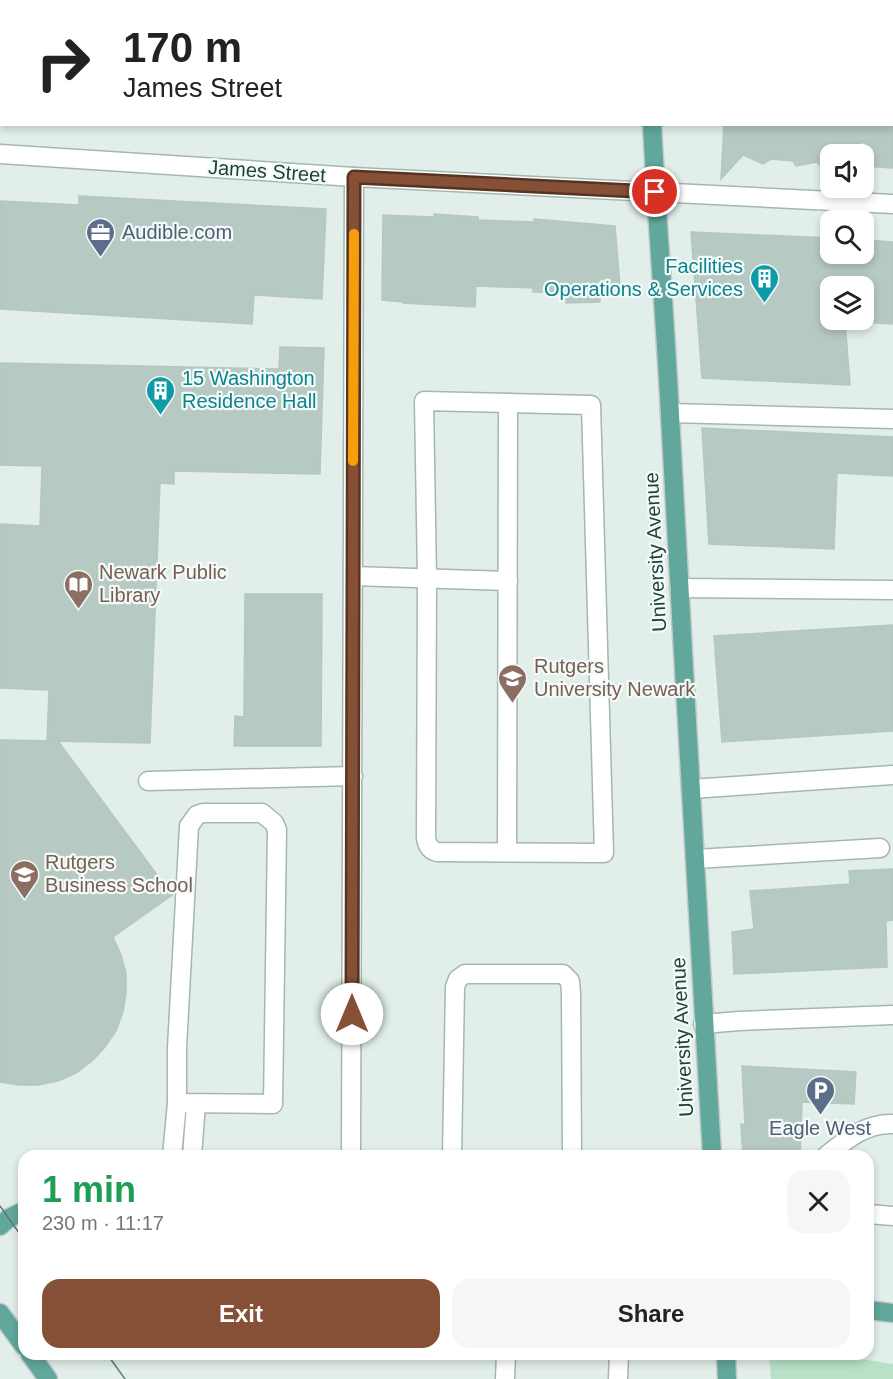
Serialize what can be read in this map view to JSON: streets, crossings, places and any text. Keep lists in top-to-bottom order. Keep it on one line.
{"streets":{"main road":["University Avenue"],"street":["James Street"]},"crossings":[["James Street","University Avenue"]],"places":{"office":["Audible.com"],"building":["Facilities Operations & Services","15 Washington Residence Hall"],"library":["Newark Public Library"],"school or university":["Rutgers University Newark","Rutgers Business School"],"parking":["Eagle West"]},"page":{"turn":["170 m","James Street"],"heading":["1 min","230 m · 11:17"],"buttons":["Exit","Share"]}}
